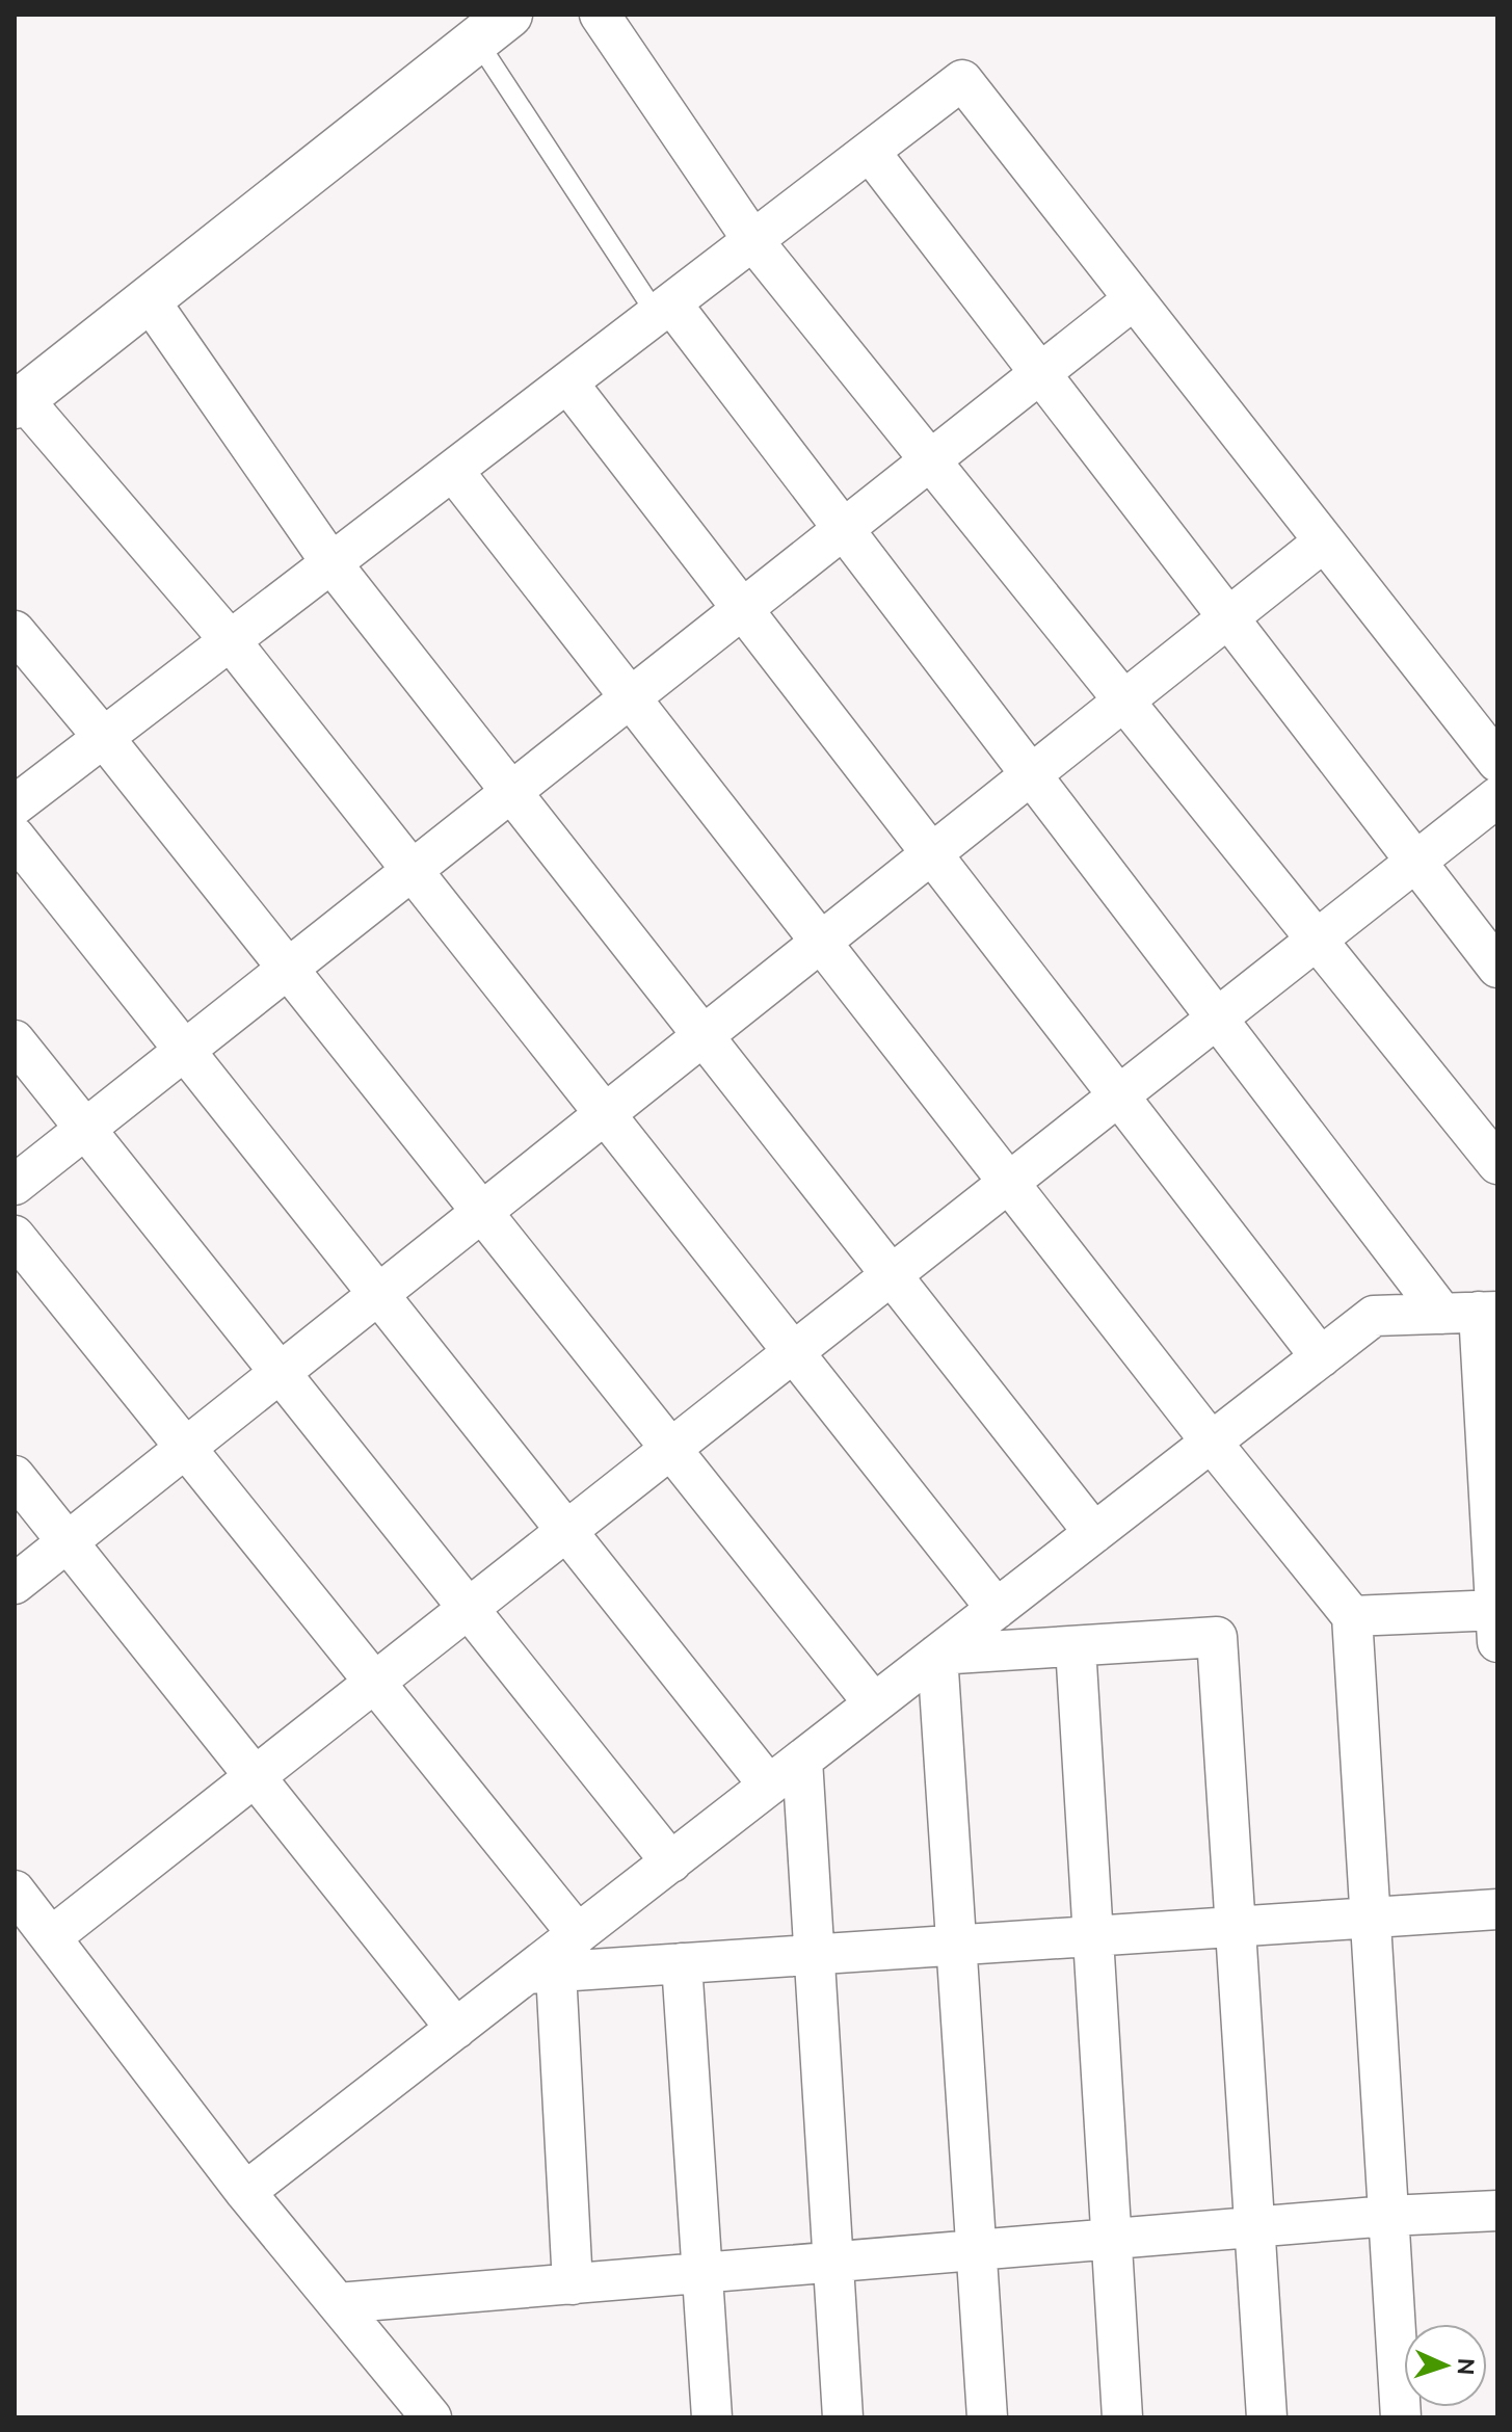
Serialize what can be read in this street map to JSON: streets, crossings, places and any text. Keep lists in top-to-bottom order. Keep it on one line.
{"north":"right"}
